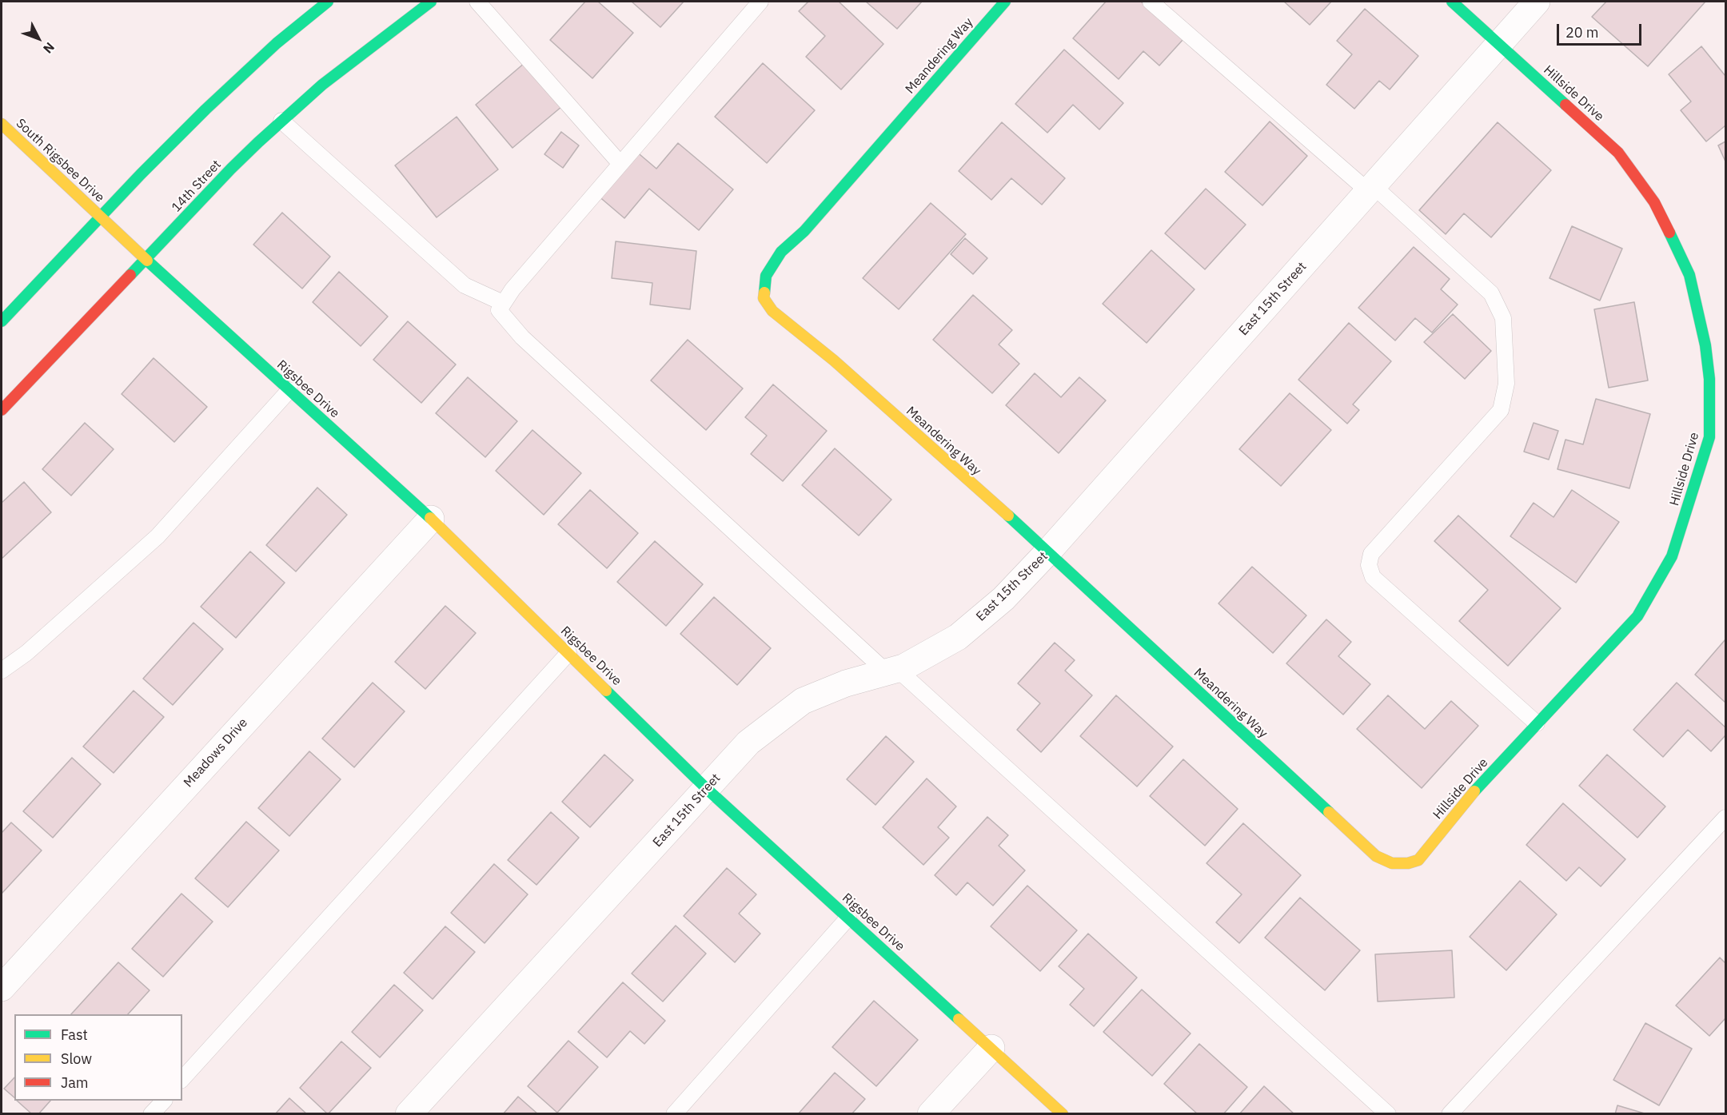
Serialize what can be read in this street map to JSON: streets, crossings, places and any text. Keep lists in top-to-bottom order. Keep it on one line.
{"streets":{"street":["Meandering Way","Hillside Drive","South Rigsbee Drive","14th Street","East 15th Street","Rigsbee Drive","Meadows Drive"]},"crossings":[["Meandering Way","Hillside Drive"],["Meandering Way","East 15th Street"],["Hillside Drive","East 15th Street"],["South Rigsbee Drive","Rigsbee Drive"],["14th Street","Rigsbee Drive"],["East 15th Street","Rigsbee Drive"],["Rigsbee Drive","Meadows Drive"]],"legend":["Fast","Slow","Jam"],"scale_bar":"20 m","north":"bottom right"}
